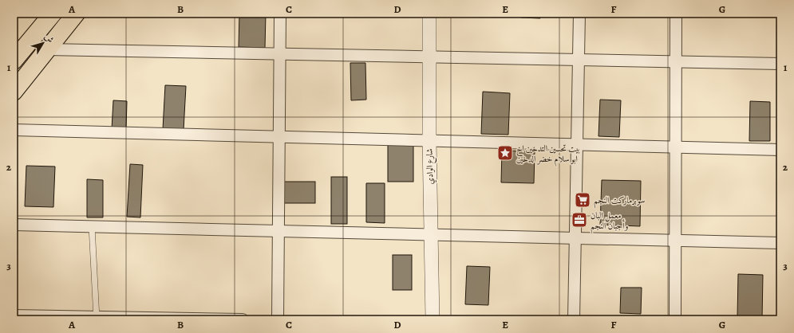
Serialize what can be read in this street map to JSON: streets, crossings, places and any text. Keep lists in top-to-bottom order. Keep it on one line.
{"streets":{"street":["شارع الوادي"]},"places":{"place":["بيت تحسين التدخين اخ ابو سلام خضر الدخين"],"supermarket":["سوبرماركت النجم"],"office":["معمل البان وأجبان النجم"]},"north":"top right","grid":{"columns":["A","B","C","D","E","F","G"],"rows":["1","2","3"]}}
